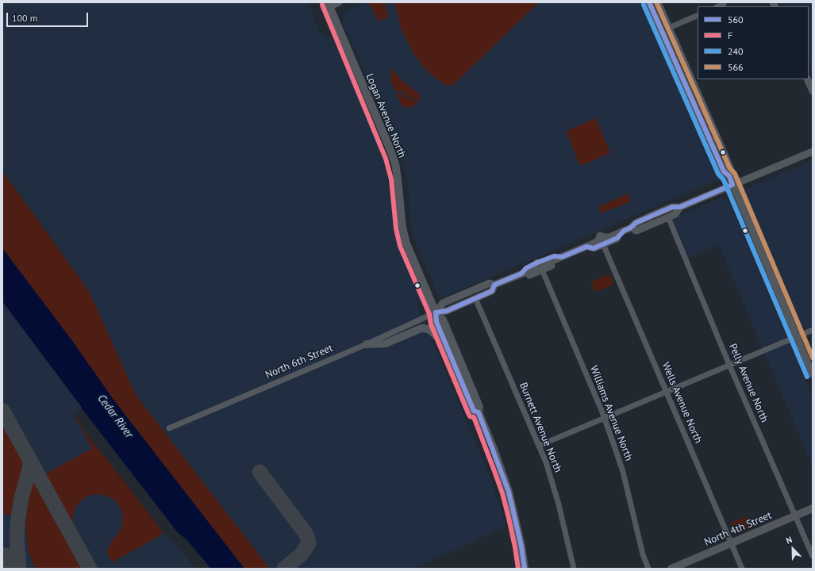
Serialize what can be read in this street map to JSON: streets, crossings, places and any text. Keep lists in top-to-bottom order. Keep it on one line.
{"streets":{"main road":["Logan Avenue North","North 4th Street"],"street":["North 6th Street","Pelly Avenue North","Wells Avenue North","Williams Avenue North","Burnett Avenue North"]},"crossings":[["Logan Avenue North","North 6th Street"],["North 6th Street","Pelly Avenue North"],["North 6th Street","Wells Avenue North"],["North 6th Street","Williams Avenue North"],["North 6th Street","Burnett Avenue North"],["Pelly Avenue North","North 4th Street"],["Wells Avenue North","North 4th Street"]],"water":["Cedar River"],"lines":["transit line 560","transit line 566","transit line F","transit line 240"],"legend":["560","F","240","566"],"scale_bar":"100 m","north":"top left"}
